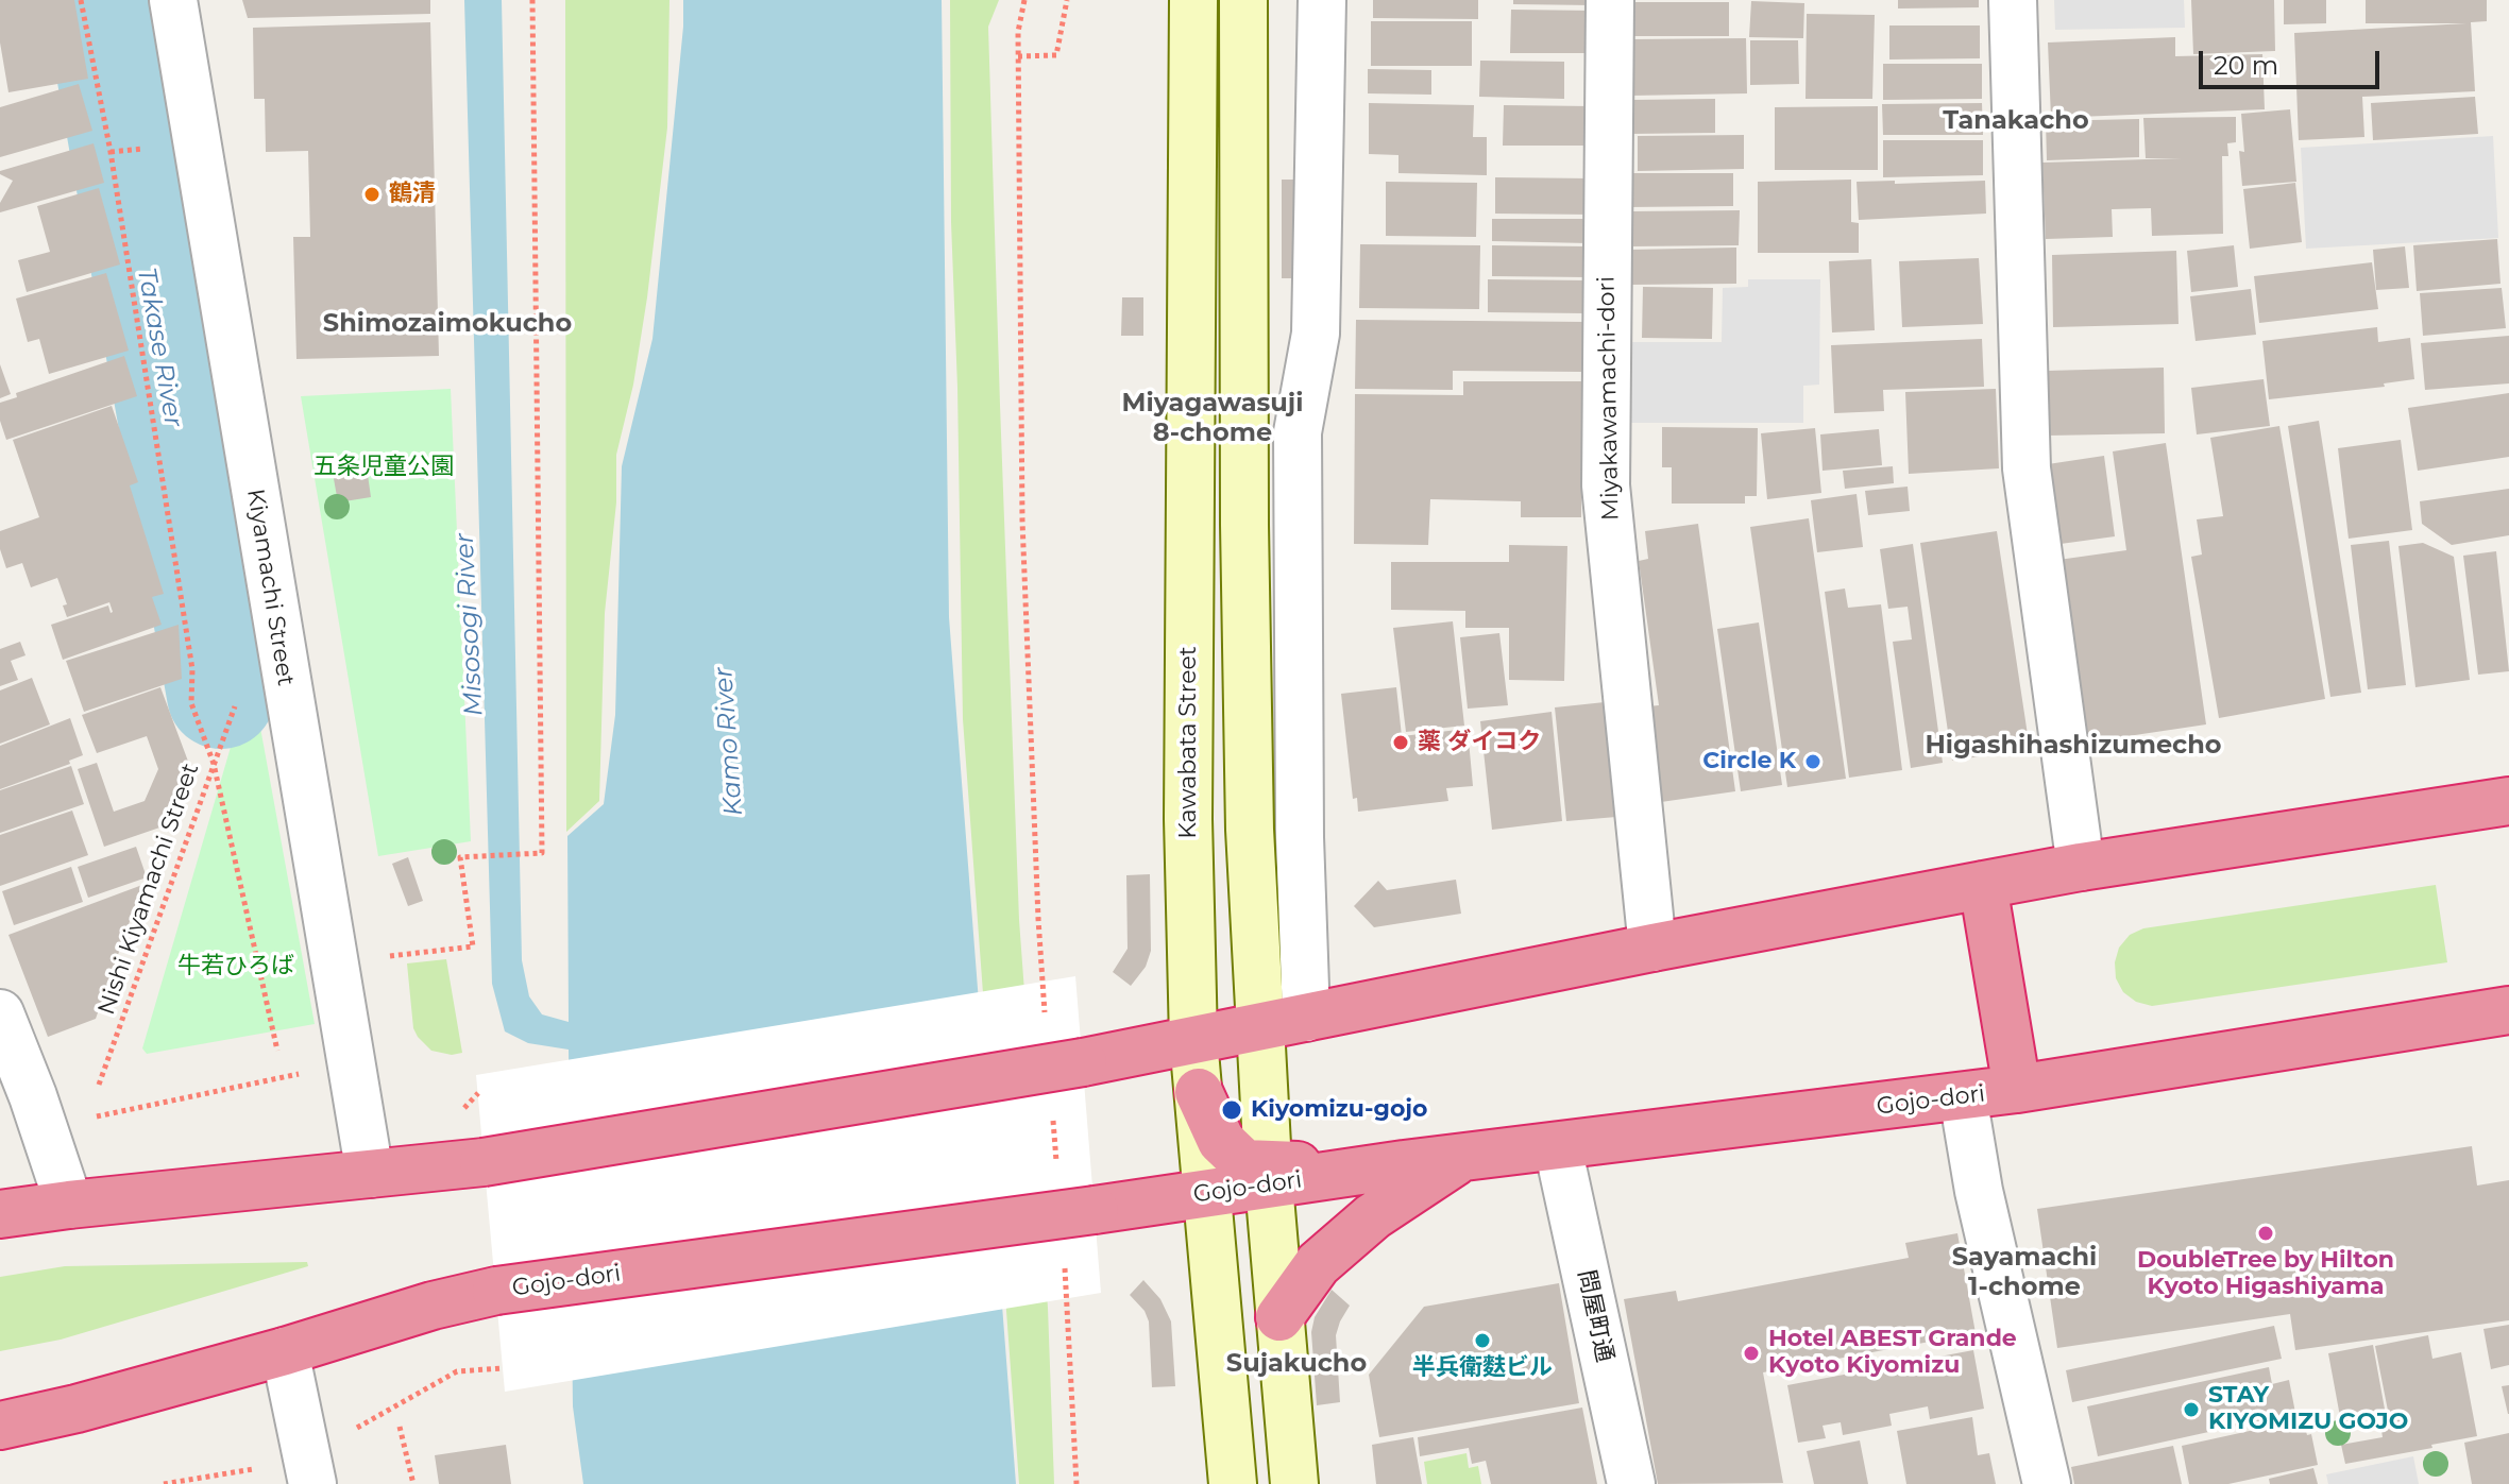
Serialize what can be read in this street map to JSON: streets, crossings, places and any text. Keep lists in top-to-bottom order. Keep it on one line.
{"streets":{"highway":["Gojo-dori"],"street":["Miyakawamachi-dori","Kiyamachi Street","Kawabata Street","問屋町通"],"path":["Nishi Kiyamachi Street"]},"crossings":[["Kawabata Street","Gojo-dori"],["Gojo-dori","問屋町通"]],"districts":["Tanakacho","Shimozaimokucho","Miyagawasuji 8-chome","Higashihashizumecho","Sayamachi 1-chome","Sujakucho"],"water":["Takase River","Misosogi River","Kamo River"],"parks":["五条児童公園","牛若ひろば"],"places":["鶴清","薬 ダイコク","Circle K","Kiyomizu-gojo","DoubleTree by Hilton Kyoto Higashiyama","半兵衛麩ビル","Hotel ABEST Grande Kyoto Kiyomizu","STAY KIYOMIZU GOJO"],"scale_bar":"20 m"}
